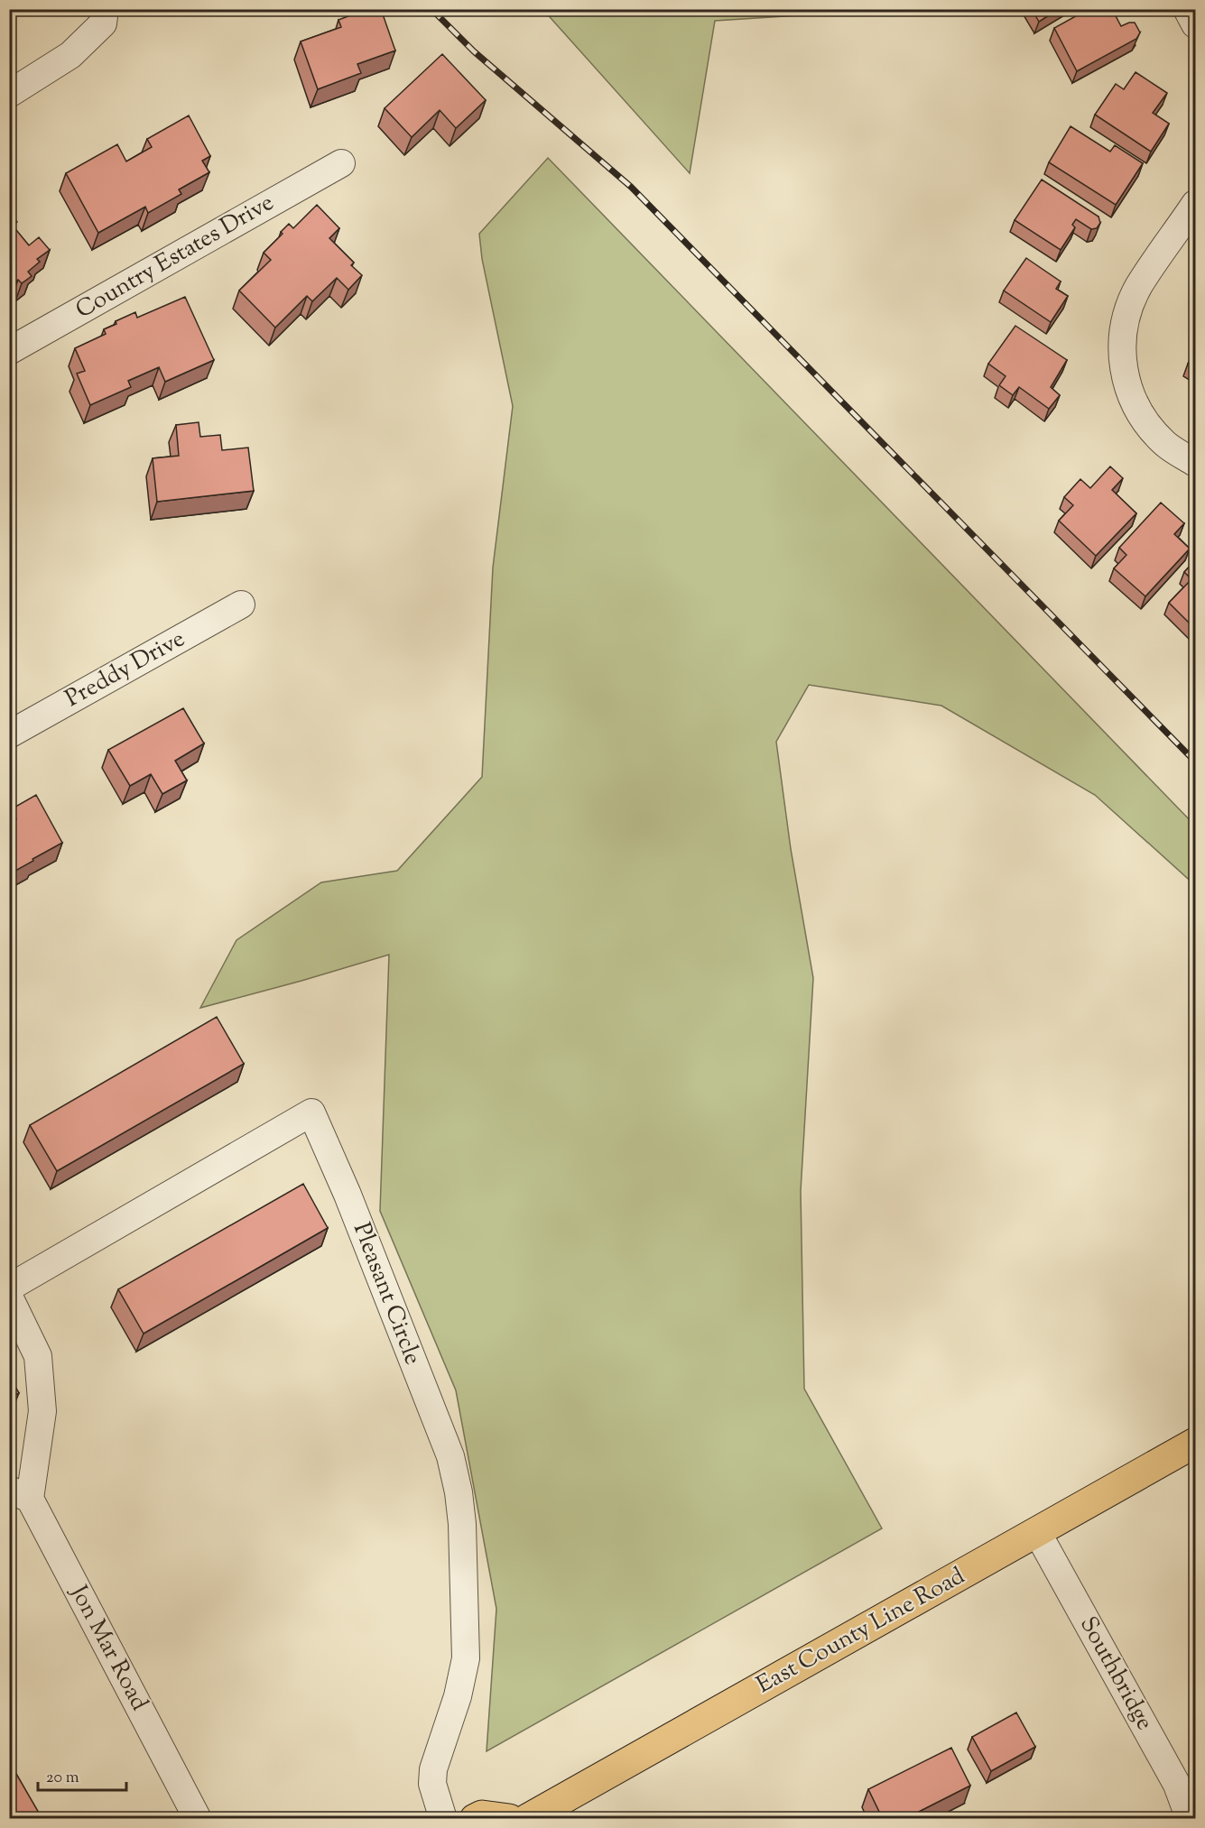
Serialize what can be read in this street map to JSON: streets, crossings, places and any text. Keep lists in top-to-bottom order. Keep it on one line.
{"streets":{"main road":["East County Line Road"],"street":["Country Estates Drive","Preddy Drive","Pleasant Circle","Jon Mar Road","Southbridge"]},"crossings":[["East County Line Road","Southbridge"]],"scale_bar":"20 m"}
